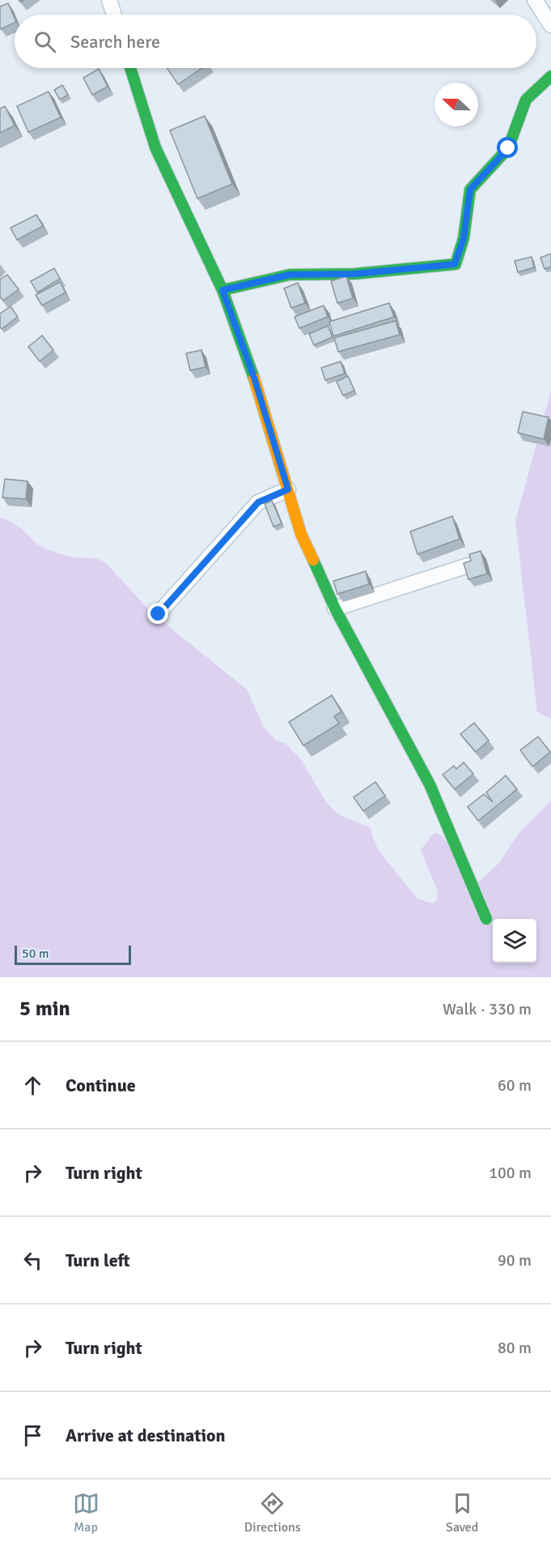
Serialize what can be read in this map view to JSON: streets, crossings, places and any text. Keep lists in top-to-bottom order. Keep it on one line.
{"scale_bar":"50 m","north":"left","page":{"search":"Search here","scale":"50 m","heading":["5 min","Walk · 330 m"],"list":[["Continue","60 m"],["Turn right","100 m"],["Turn left","90 m"],["Turn right","80 m"],"Arrive at destination"],"nav":["Map","Directions","Saved"]}}
